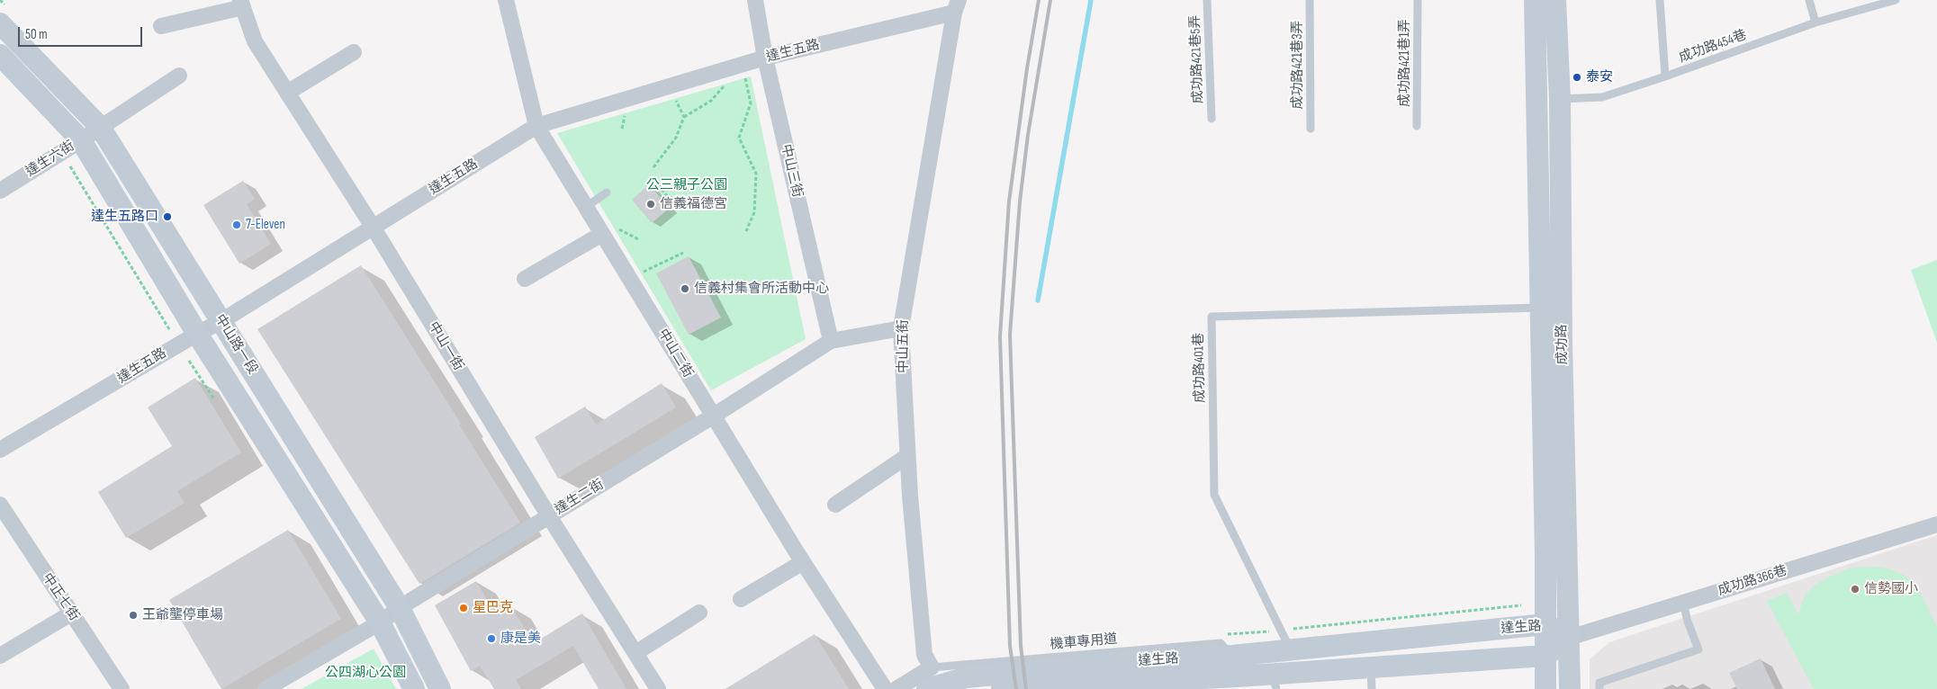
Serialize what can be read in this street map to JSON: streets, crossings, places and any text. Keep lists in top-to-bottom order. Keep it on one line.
{"streets":{"street":["達生五路","達生六街","中山三街","中山路一段","成功路","中山一街","中山五街","中山二街","達生二街","成功路366巷","中正七街","達生路"],"lane":["成功路454巷","成功路421巷5弄","成功路421巷1弄","成功路421巷3弄","成功路401巷","機車專用道"]},"crossings":[["成功路454巷","成功路"],["達生五路","中山三街"],["達生五路","中山路一段"],["達生五路","中山一街"],["達生五路","中山五街"],["達生五路","中山二街"],["達生六街","中山路一段"],["中山三街","達生二街"],["中山路一段","達生二街"],["成功路","成功路401巷"],["成功路","成功路366巷"],["成功路","達生路"],["中山一街","達生二街"],["中山五街","達生二街"],["中山五街","機車專用道"],["中山二街","達生二街"],["成功路401巷","達生路"],["成功路366巷","達生路"],["達生路","機車專用道"]],"parks":["公三親子公園","公四湖心公園"],"places":["泰安","信義福德宮","達生五路口","7-Eleven","信義村集會所活動中心","信勢國小","星巴克","王爺壟停車場","康是美"],"scale_bar":"50 m"}
